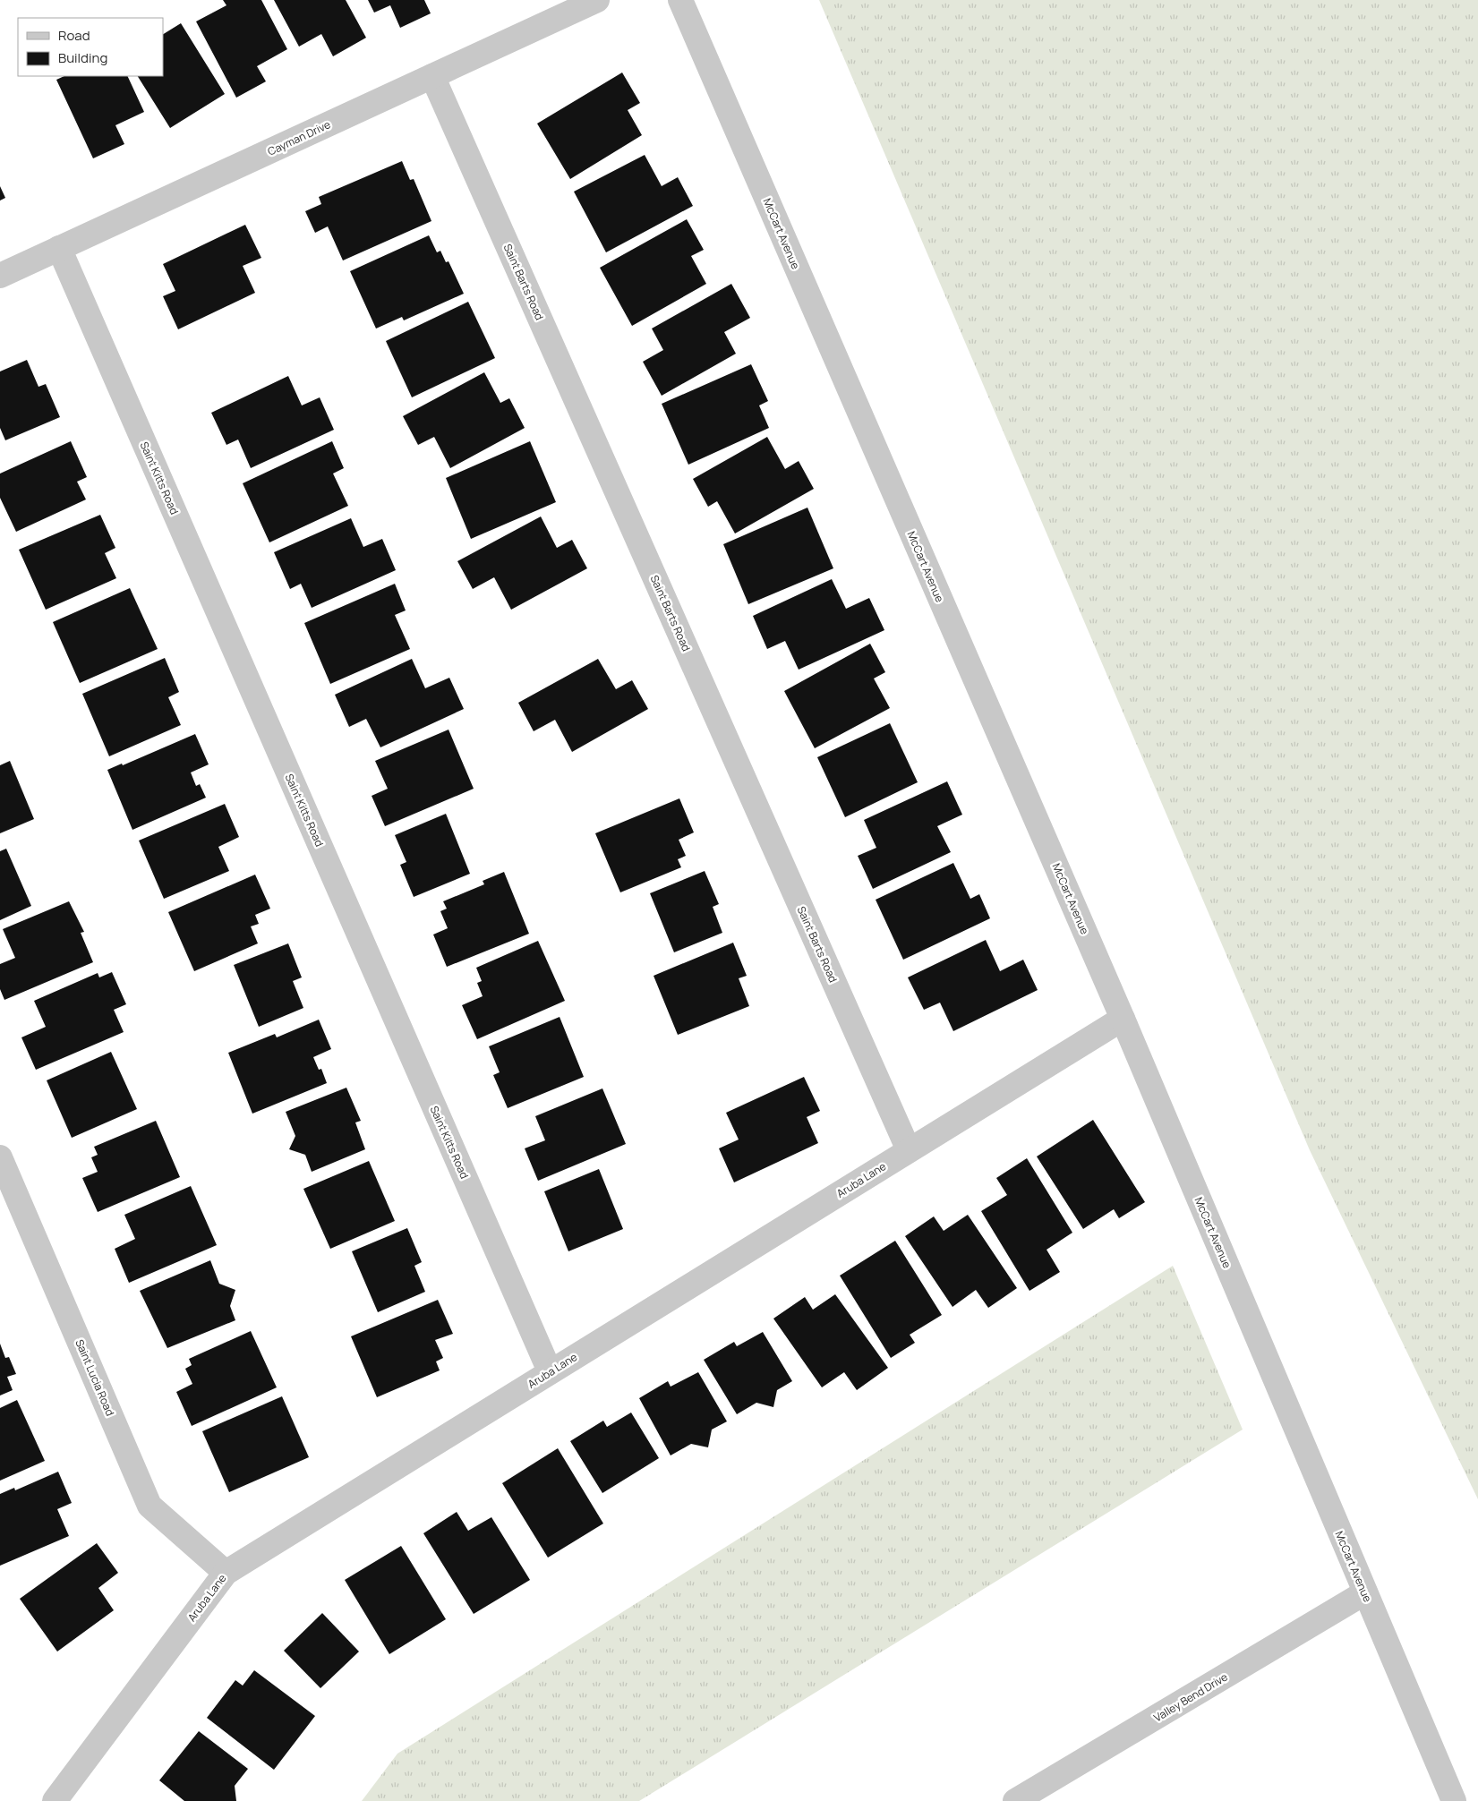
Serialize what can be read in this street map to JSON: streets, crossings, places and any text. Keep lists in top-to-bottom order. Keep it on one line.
{"streets":{"street":["Cayman Drive","McCart Avenue","Saint Barts Road","Saint Kitts Road","Aruba Lane","Saint Lucia Road","Valley Bend Drive"]},"crossings":[["Cayman Drive","Saint Barts Road"],["Cayman Drive","Saint Kitts Road"],["McCart Avenue","Aruba Lane"],["McCart Avenue","Valley Bend Drive"],["Saint Barts Road","Aruba Lane"],["Saint Kitts Road","Aruba Lane"],["Aruba Lane","Saint Lucia Road"]],"legend":["Road","Building"]}
